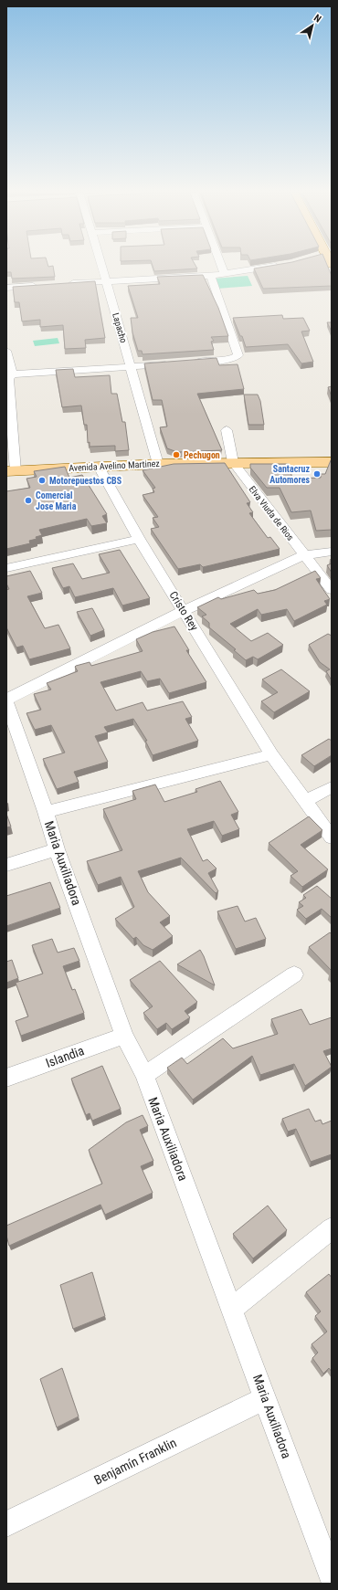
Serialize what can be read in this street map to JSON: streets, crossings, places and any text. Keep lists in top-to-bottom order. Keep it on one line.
{"streets":{"main road":["Avenida Avelino Martinez"],"street":["Lapacho","Elva Viuda de Rios","Cristo Rey","Maria Auxiliadora","Islandia","Benjamín Franklin"]},"crossings":[["Lapacho","Avenida Avelino Martinez"],["Avenida Avelino Martinez","Elva Viuda de Rios"],["Avenida Avelino Martinez","Cristo Rey"],["Maria Auxiliadora","Islandia"],["Maria Auxiliadora","Benjamín Franklin"]],"places":["Pechugon","Santacruz Automores","Motorepuestos CBS","Comercial Jose Maria"],"north":"top right"}
